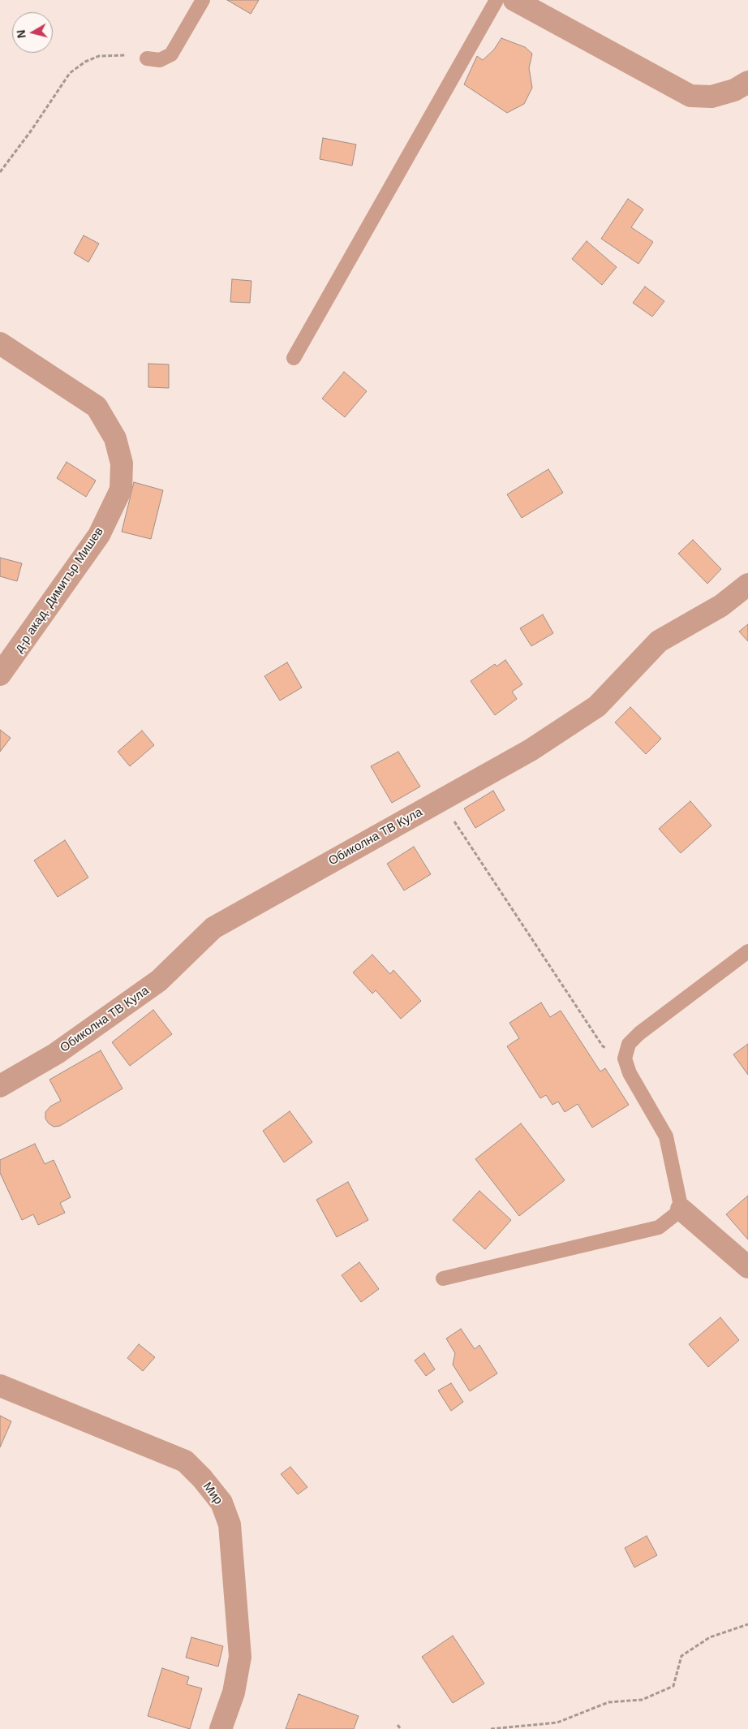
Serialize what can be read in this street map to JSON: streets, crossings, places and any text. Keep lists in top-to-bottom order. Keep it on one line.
{"streets":{"street":["д-р акад. Димитър Мишев","Обиколна ТВ Кула","Мир"]},"north":"left"}
